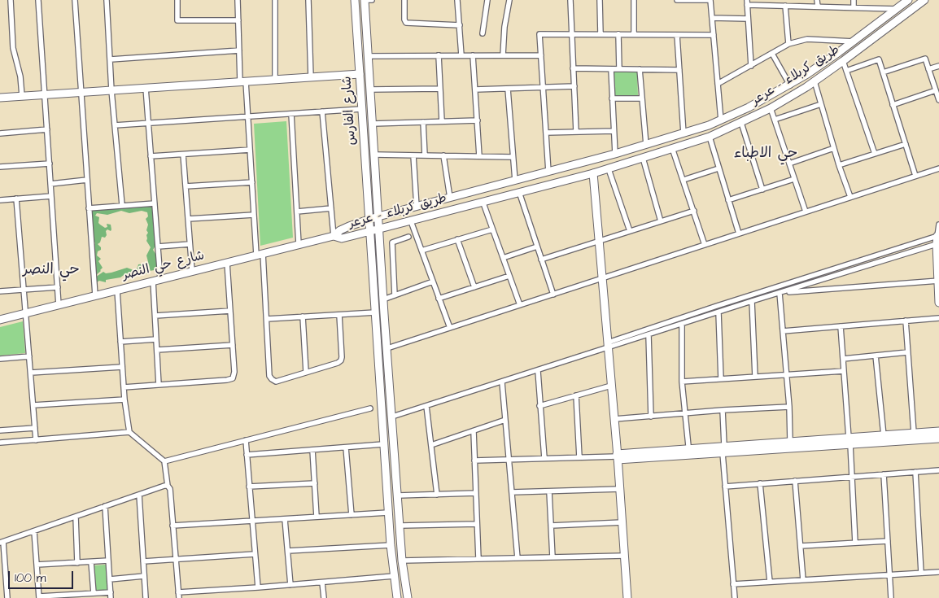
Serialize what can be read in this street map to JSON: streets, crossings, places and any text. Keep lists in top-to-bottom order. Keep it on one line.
{"streets":{"main road":["طريق كربلاء - عرعر","شارع الفارس","شارع حي النصر"]},"crossings":[["طريق كربلاء - عرعر","شارع الفارس"],["طريق كربلاء - عرعر","شارع حي النصر"]],"districts":["حي الاطباء","حي النصر"],"scale_bar":"100 m"}
